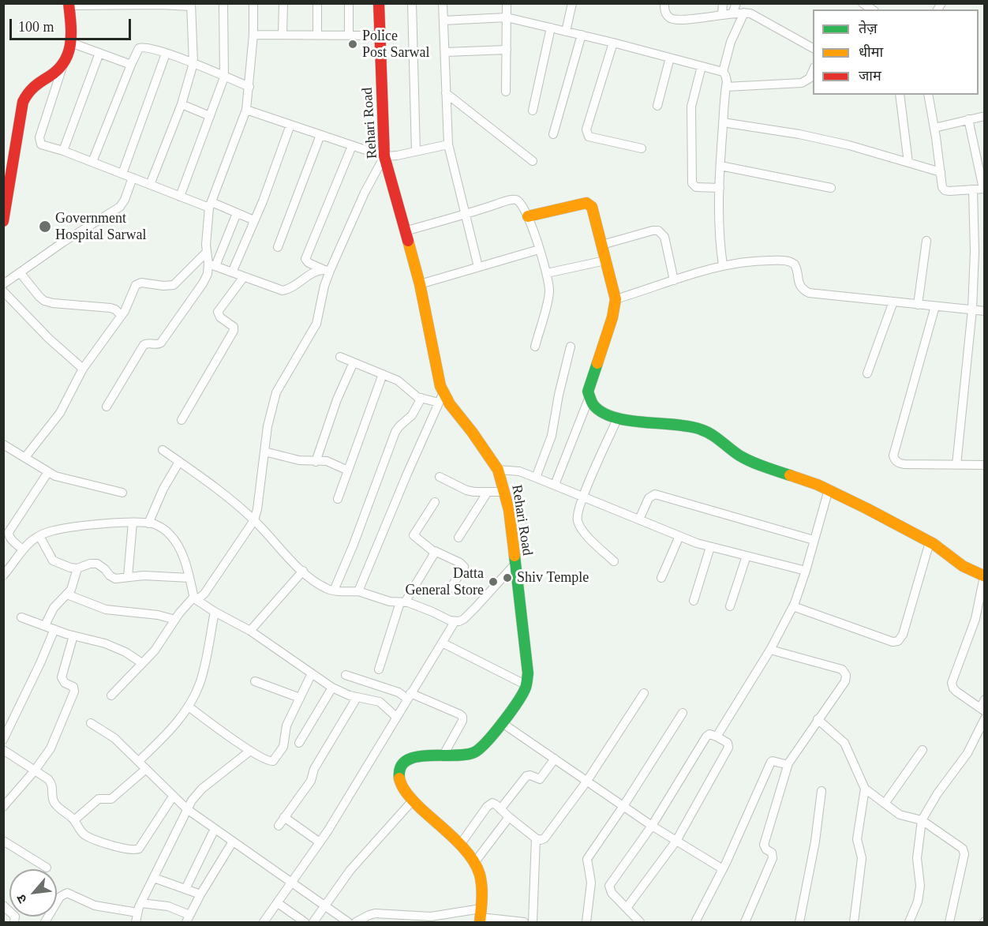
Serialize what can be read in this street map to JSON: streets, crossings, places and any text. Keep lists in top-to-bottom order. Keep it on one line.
{"streets":{"main road":["Rehari Road"]},"places":["Police Post Sarwal","Government Hospital Sarwal","Shiv Temple","Datta General Store"],"legend":["तेज़","धीमा","जाम"],"scale_bar":"100 m","north":"bottom left"}
